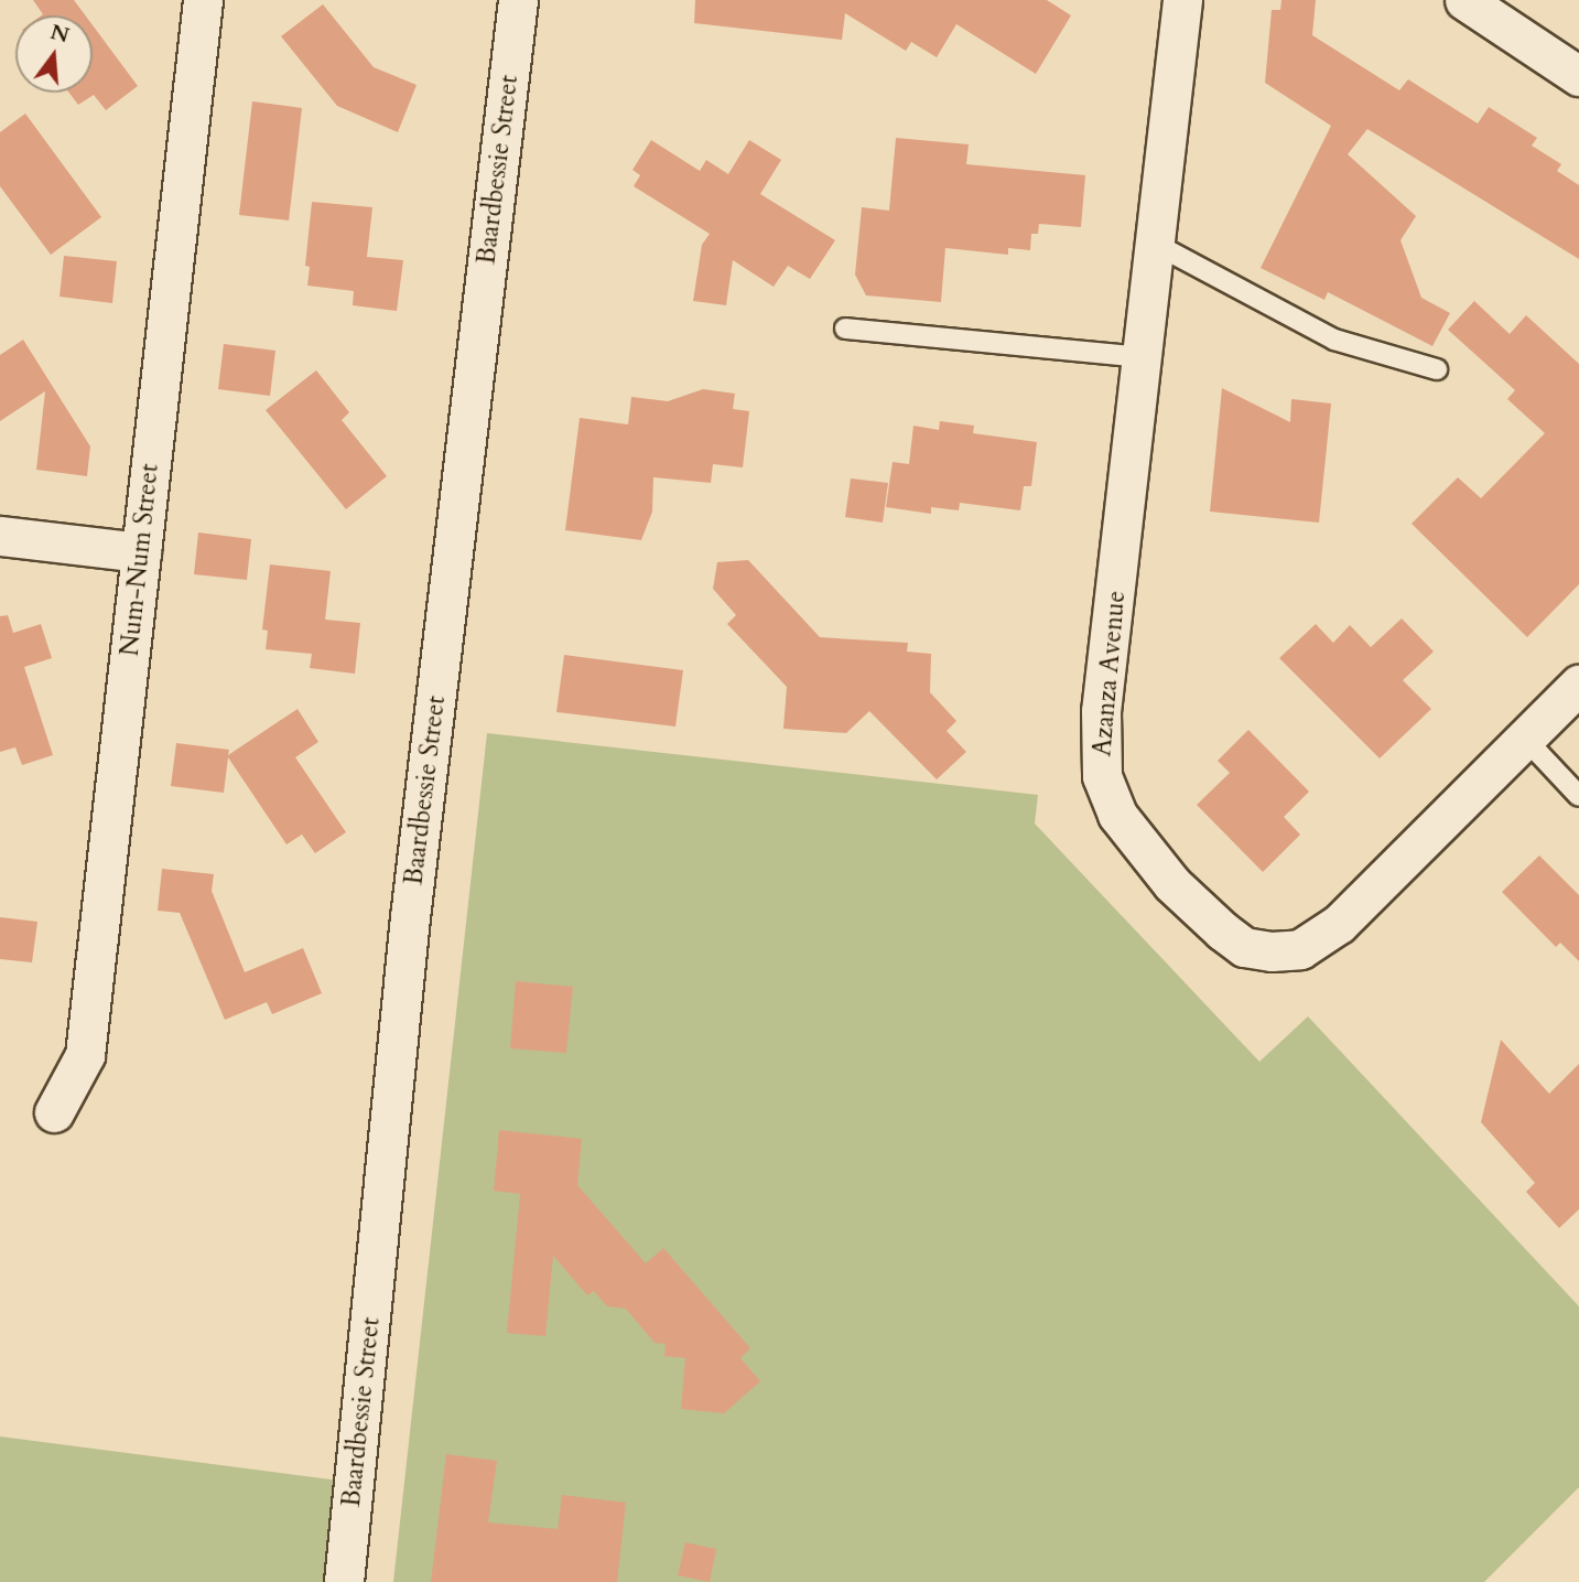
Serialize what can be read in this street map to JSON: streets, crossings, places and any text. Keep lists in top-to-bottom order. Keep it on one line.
{"streets":{"street":["Baardbessie Street","Num-Num Street","Azanza Avenue"]},"north":"top"}
